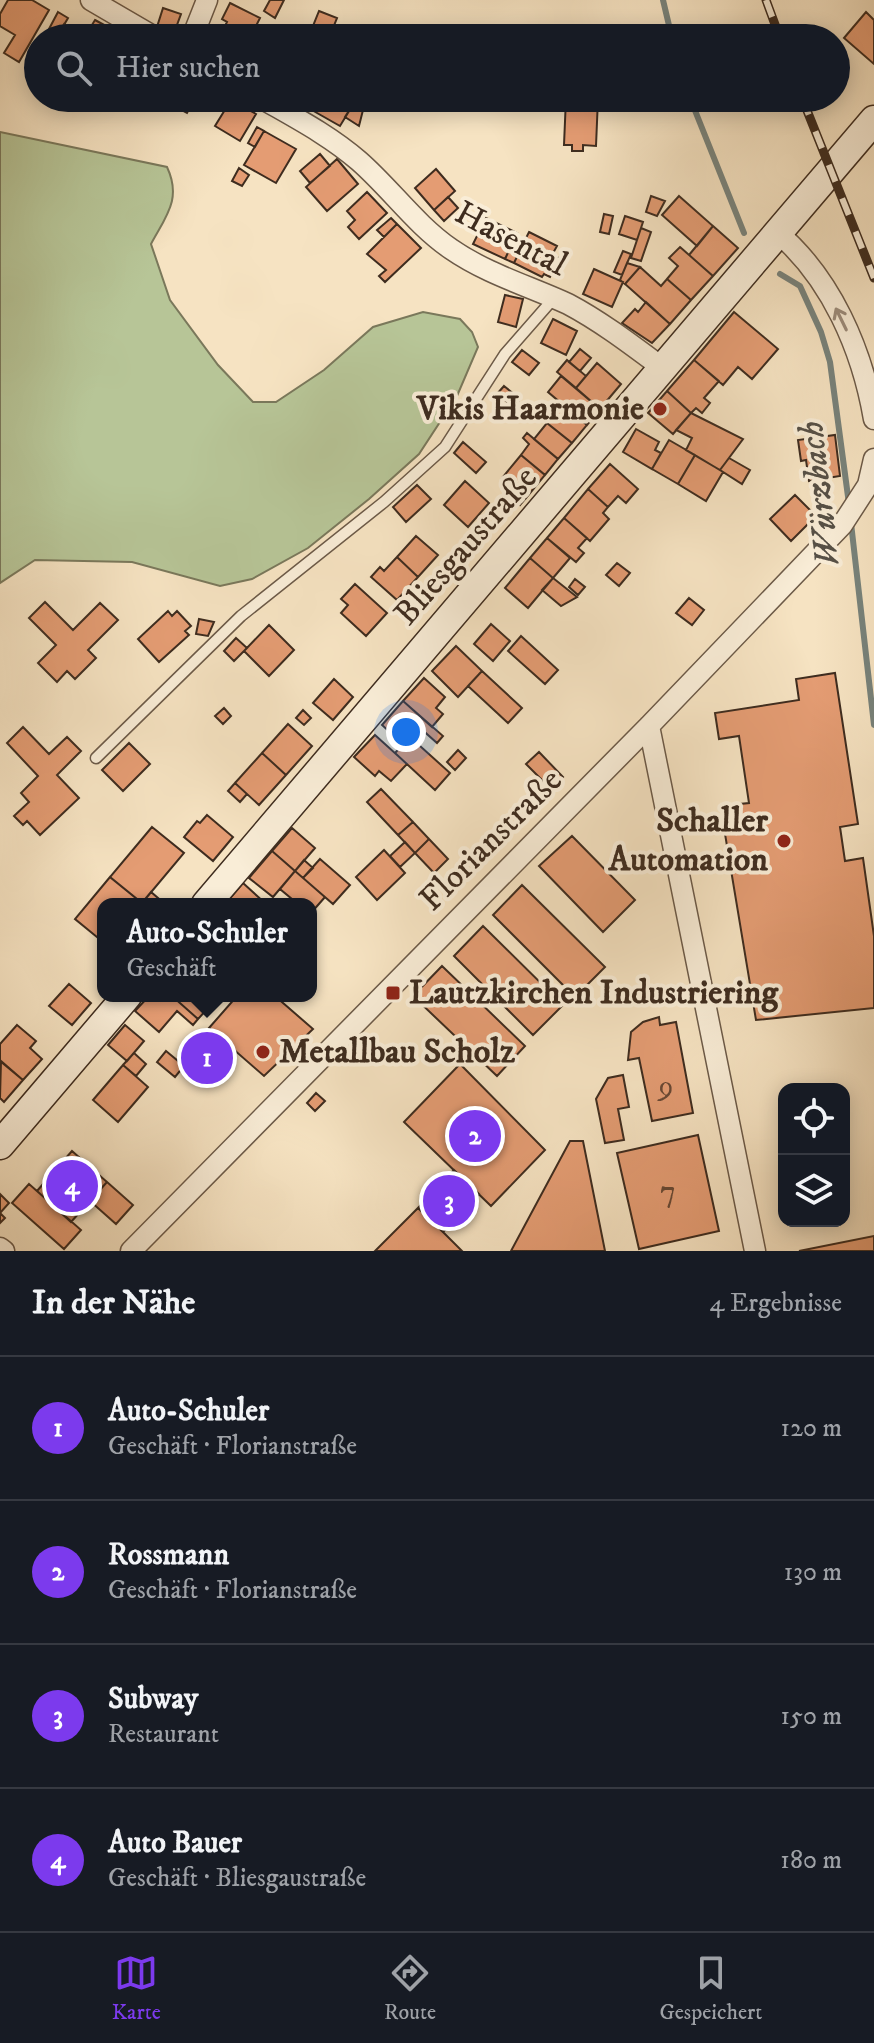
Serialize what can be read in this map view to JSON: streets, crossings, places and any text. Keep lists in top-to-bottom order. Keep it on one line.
{"streets":{"main road":["Bliesgaustraße"],"street":["Hasental","Florianstraße"]},"crossings":[["Hasental","Bliesgaustraße"]],"water":["Würzbach"],"places":{"other":["Vikis Haarmonie","Schaller Automation","Metallbau Scholz"],"transit":["Lautzkirchen Industriering"]},"house_numbers":["9","7"],"page":{"search":"Hier suchen","popup":["Auto-Schuler","Geschäft"],"pins":["1","2","4","3"],"heading":["In der Nähe","4 Ergebnisse"],"list":[{"mark":"1","name":"Auto-Schuler","note":"Geschäft · Florianstraße","value":"120 m"},{"mark":"2","name":"Rossmann","note":"Geschäft · Florianstraße","value":"130 m"},{"mark":"3","name":"Subway","note":"Restaurant","value":"150 m"},{"mark":"4","name":"Auto Bauer","note":"Geschäft · Bliesgaustraße","value":"180 m"}],"nav":["Karte","Route","Gespeichert"]}}
